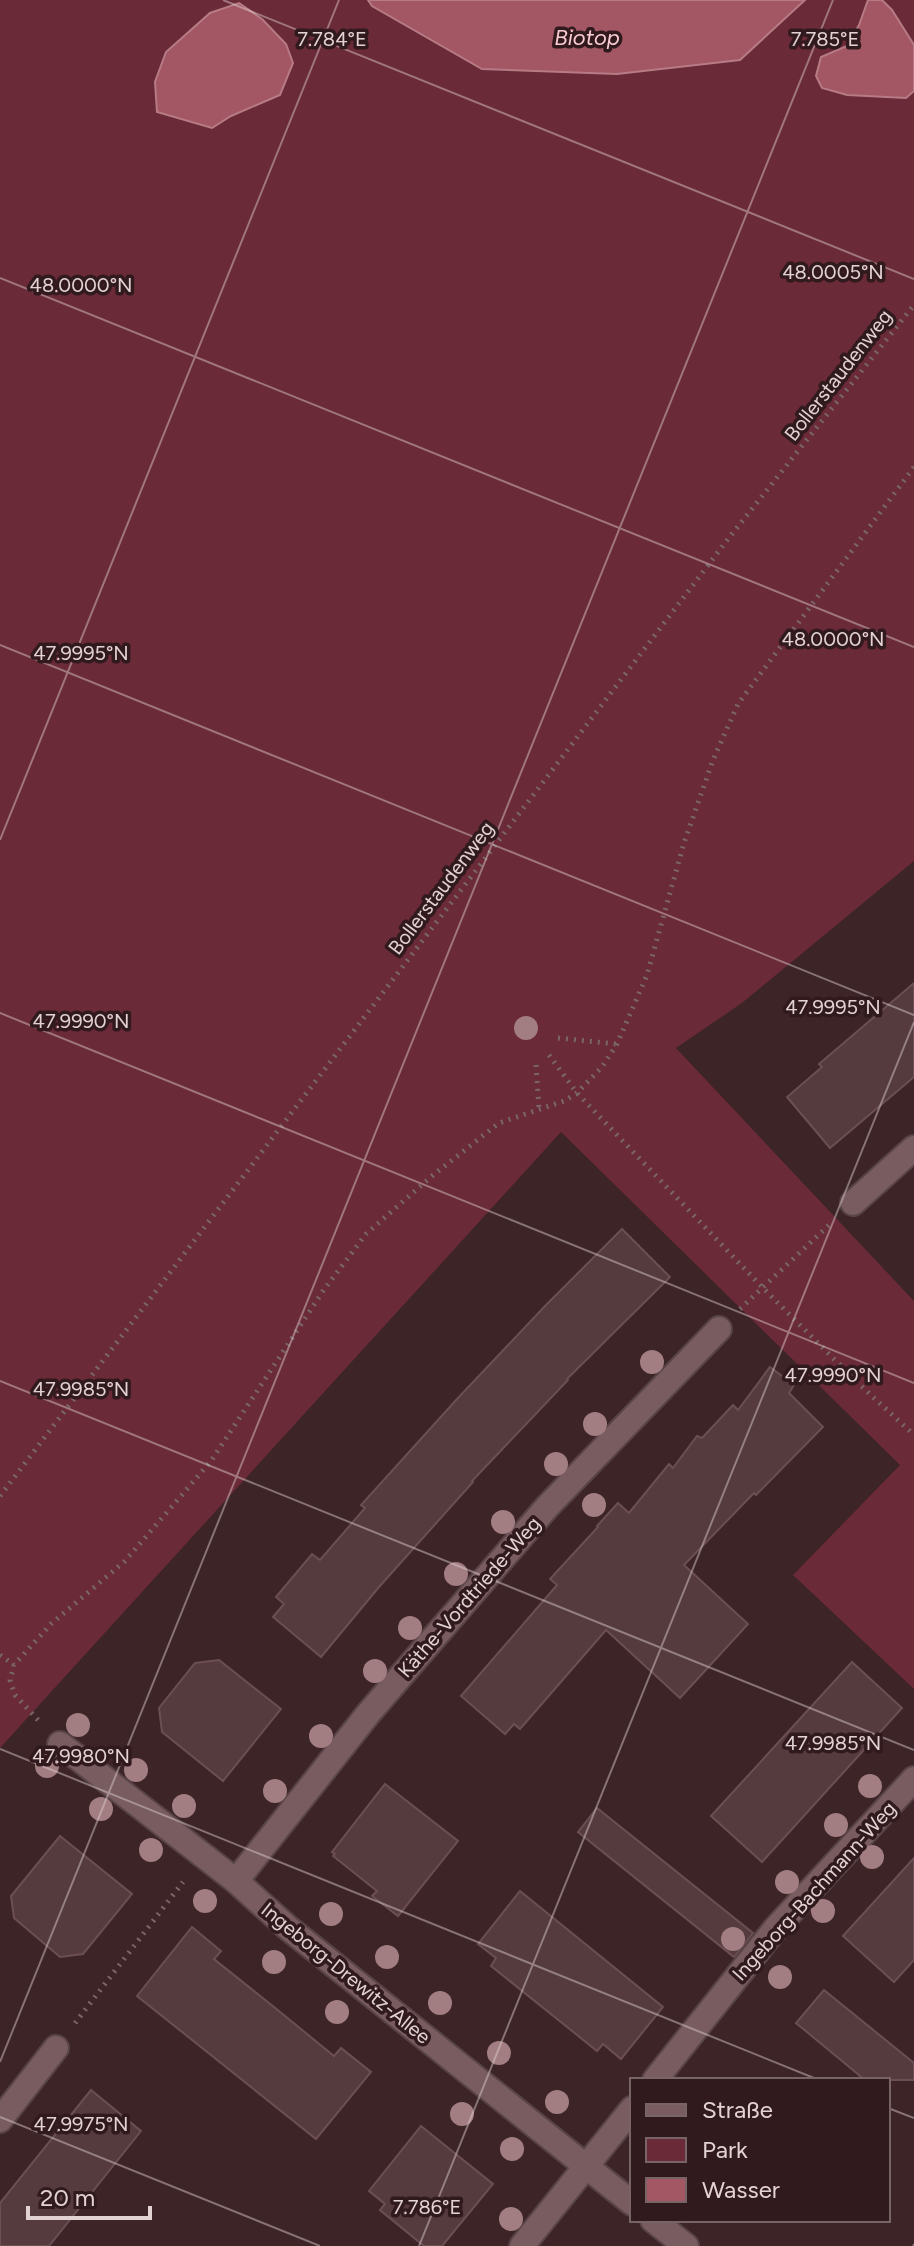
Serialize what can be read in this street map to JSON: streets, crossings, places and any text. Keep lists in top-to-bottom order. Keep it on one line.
{"streets":{"street":["Käthe-Vordtriede-Weg","Ingeborg-Bachmann-Weg","Ingeborg-Drewitz-Allee"],"path":["Bollerstaudenweg"]},"crossings":[["Käthe-Vordtriede-Weg","Ingeborg-Drewitz-Allee"]],"water":["Biotop"],"legend":["Straße","Park","Wasser"],"scale_bar":"20 m","coordinates":["7.784°E","7.785°E","48.0005°N","48.0000°N","47.9995°N","47.9990°N","47.9985°N","47.9980°N","47.9975°N","7.786°E"]}
